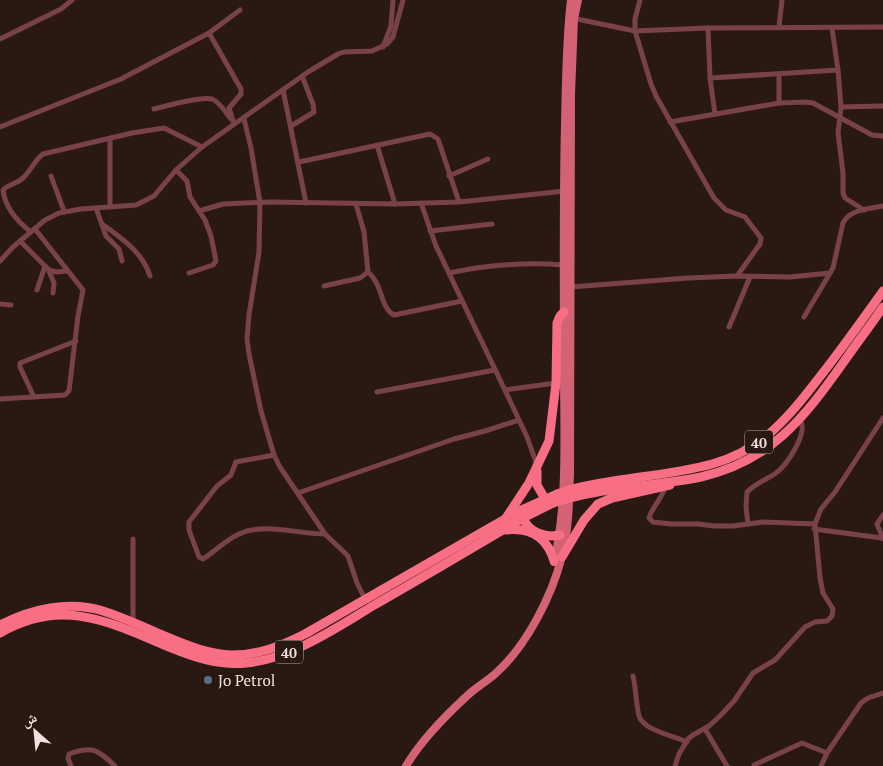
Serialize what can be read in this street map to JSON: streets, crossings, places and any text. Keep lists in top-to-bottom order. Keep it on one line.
{"streets":{"highway":["40"]},"places":["Jo Petrol"],"north":"top left"}
